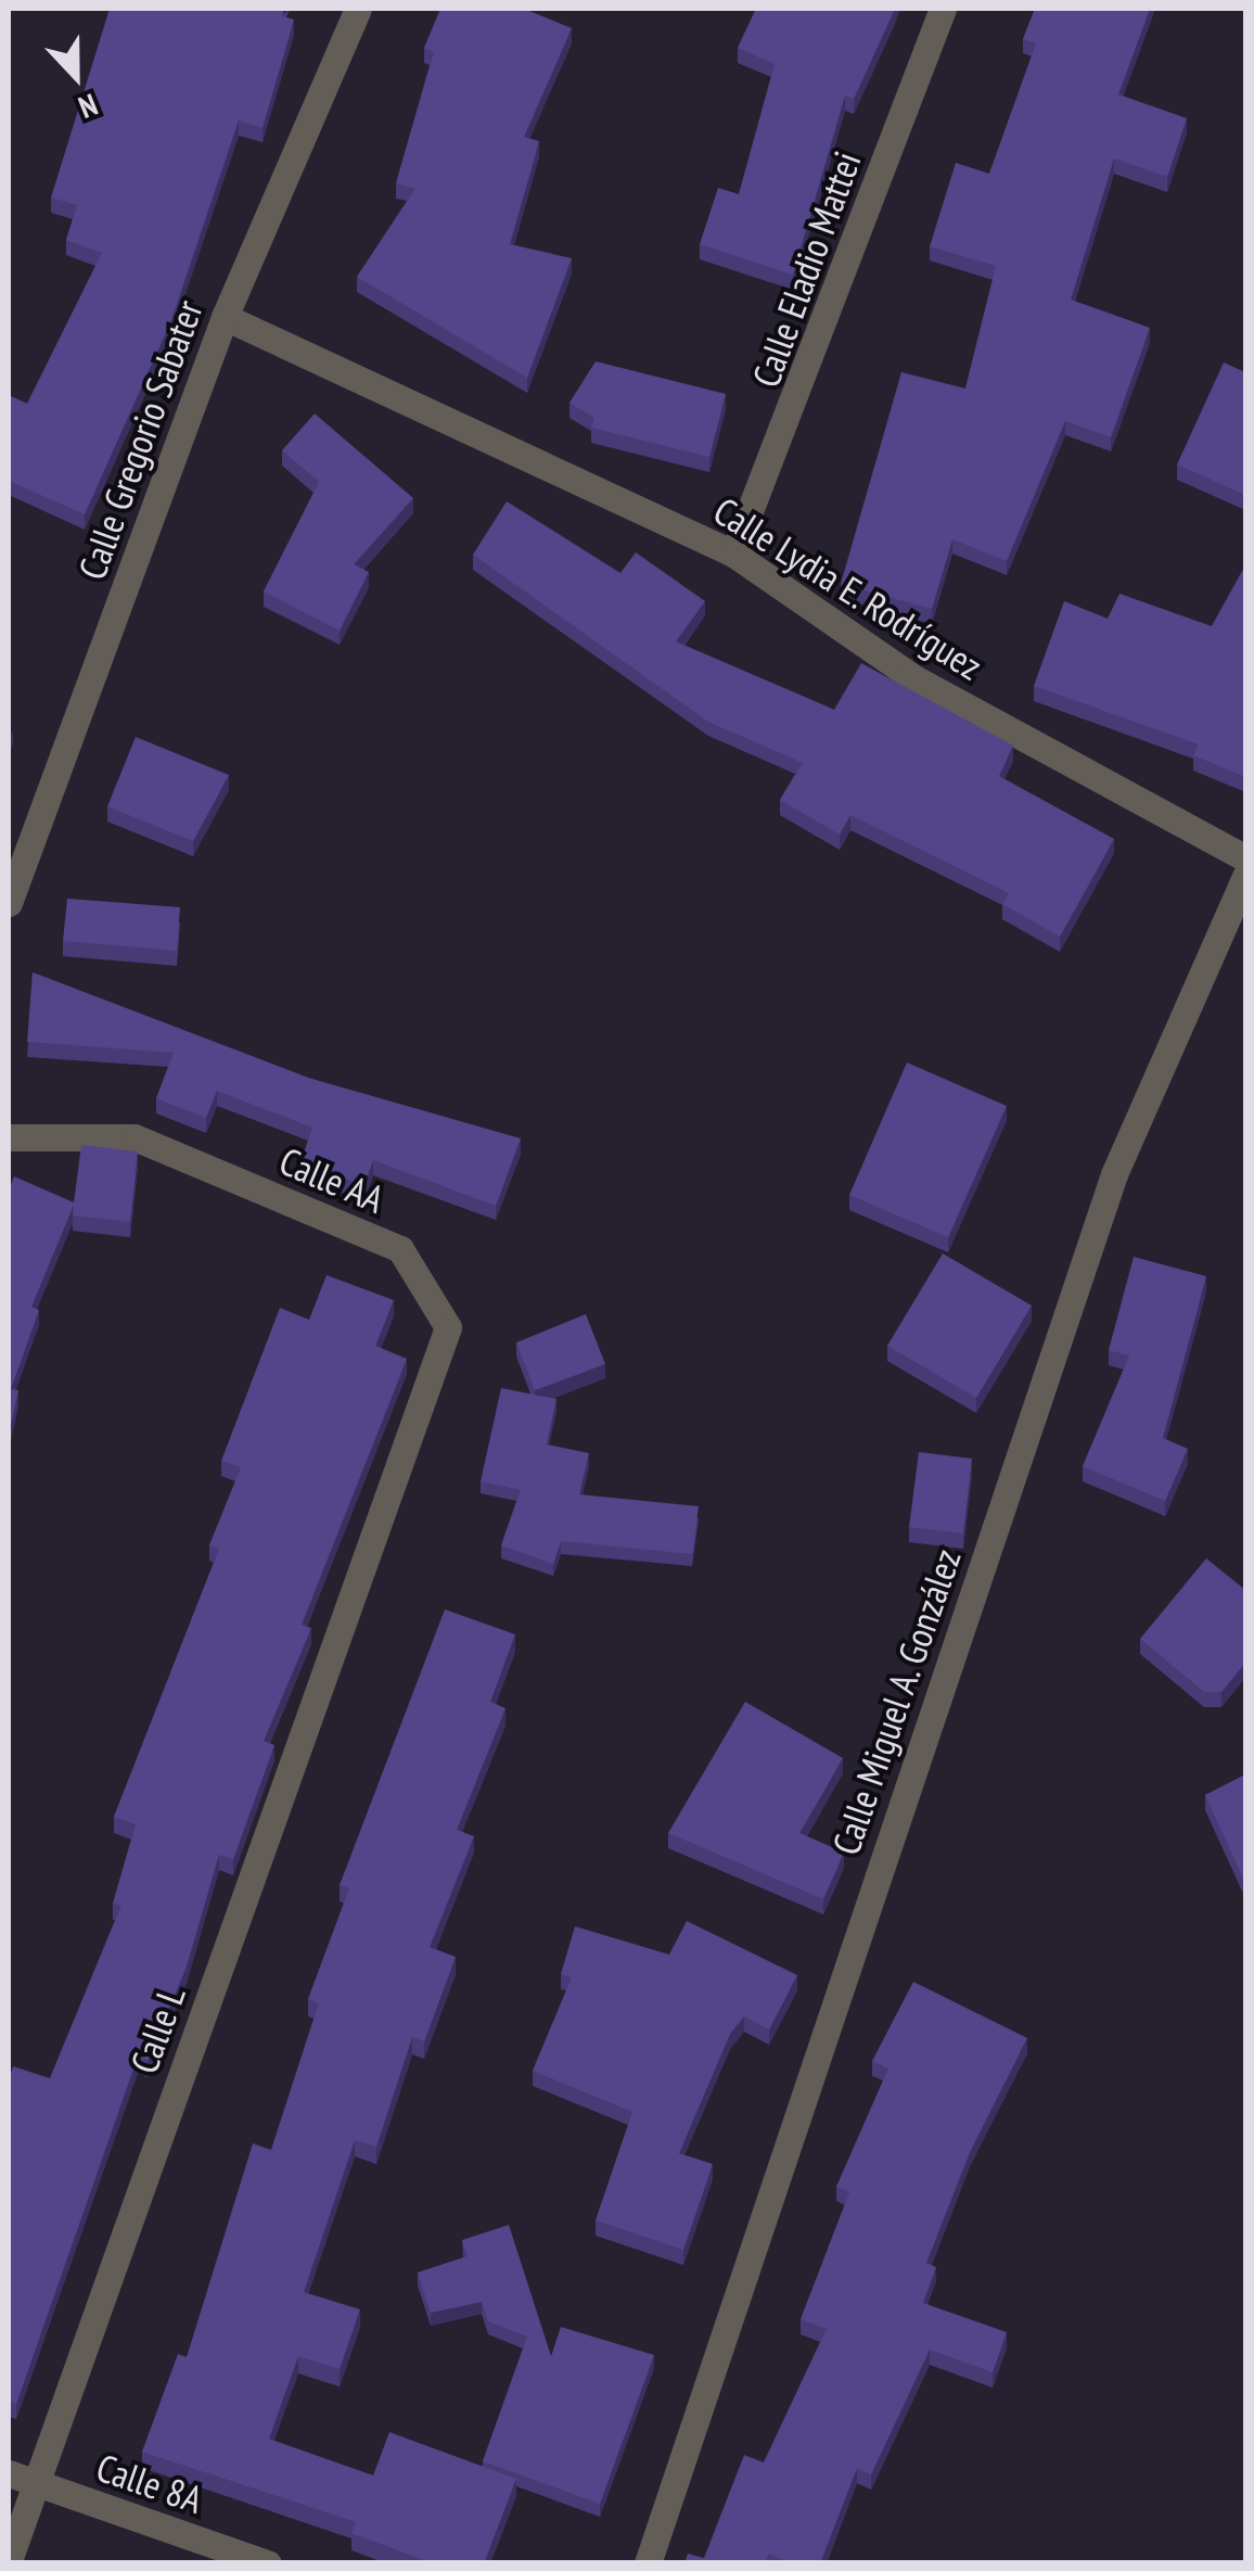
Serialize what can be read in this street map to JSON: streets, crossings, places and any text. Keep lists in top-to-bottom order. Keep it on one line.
{"streets":{"street":["Calle Eladio Mattei","Calle Gregorio Sabater","Calle Lydia E. Rodríguez","Calle AA","Calle Miguel A. González","Calle L","Calle 8A"]},"crossings":[["Calle Eladio Mattei","Calle Lydia E. Rodríguez"],["Calle Gregorio Sabater","Calle Lydia E. Rodríguez"],["Calle AA","Calle L"],["Calle L","Calle 8A"]],"north":"bottom"}
